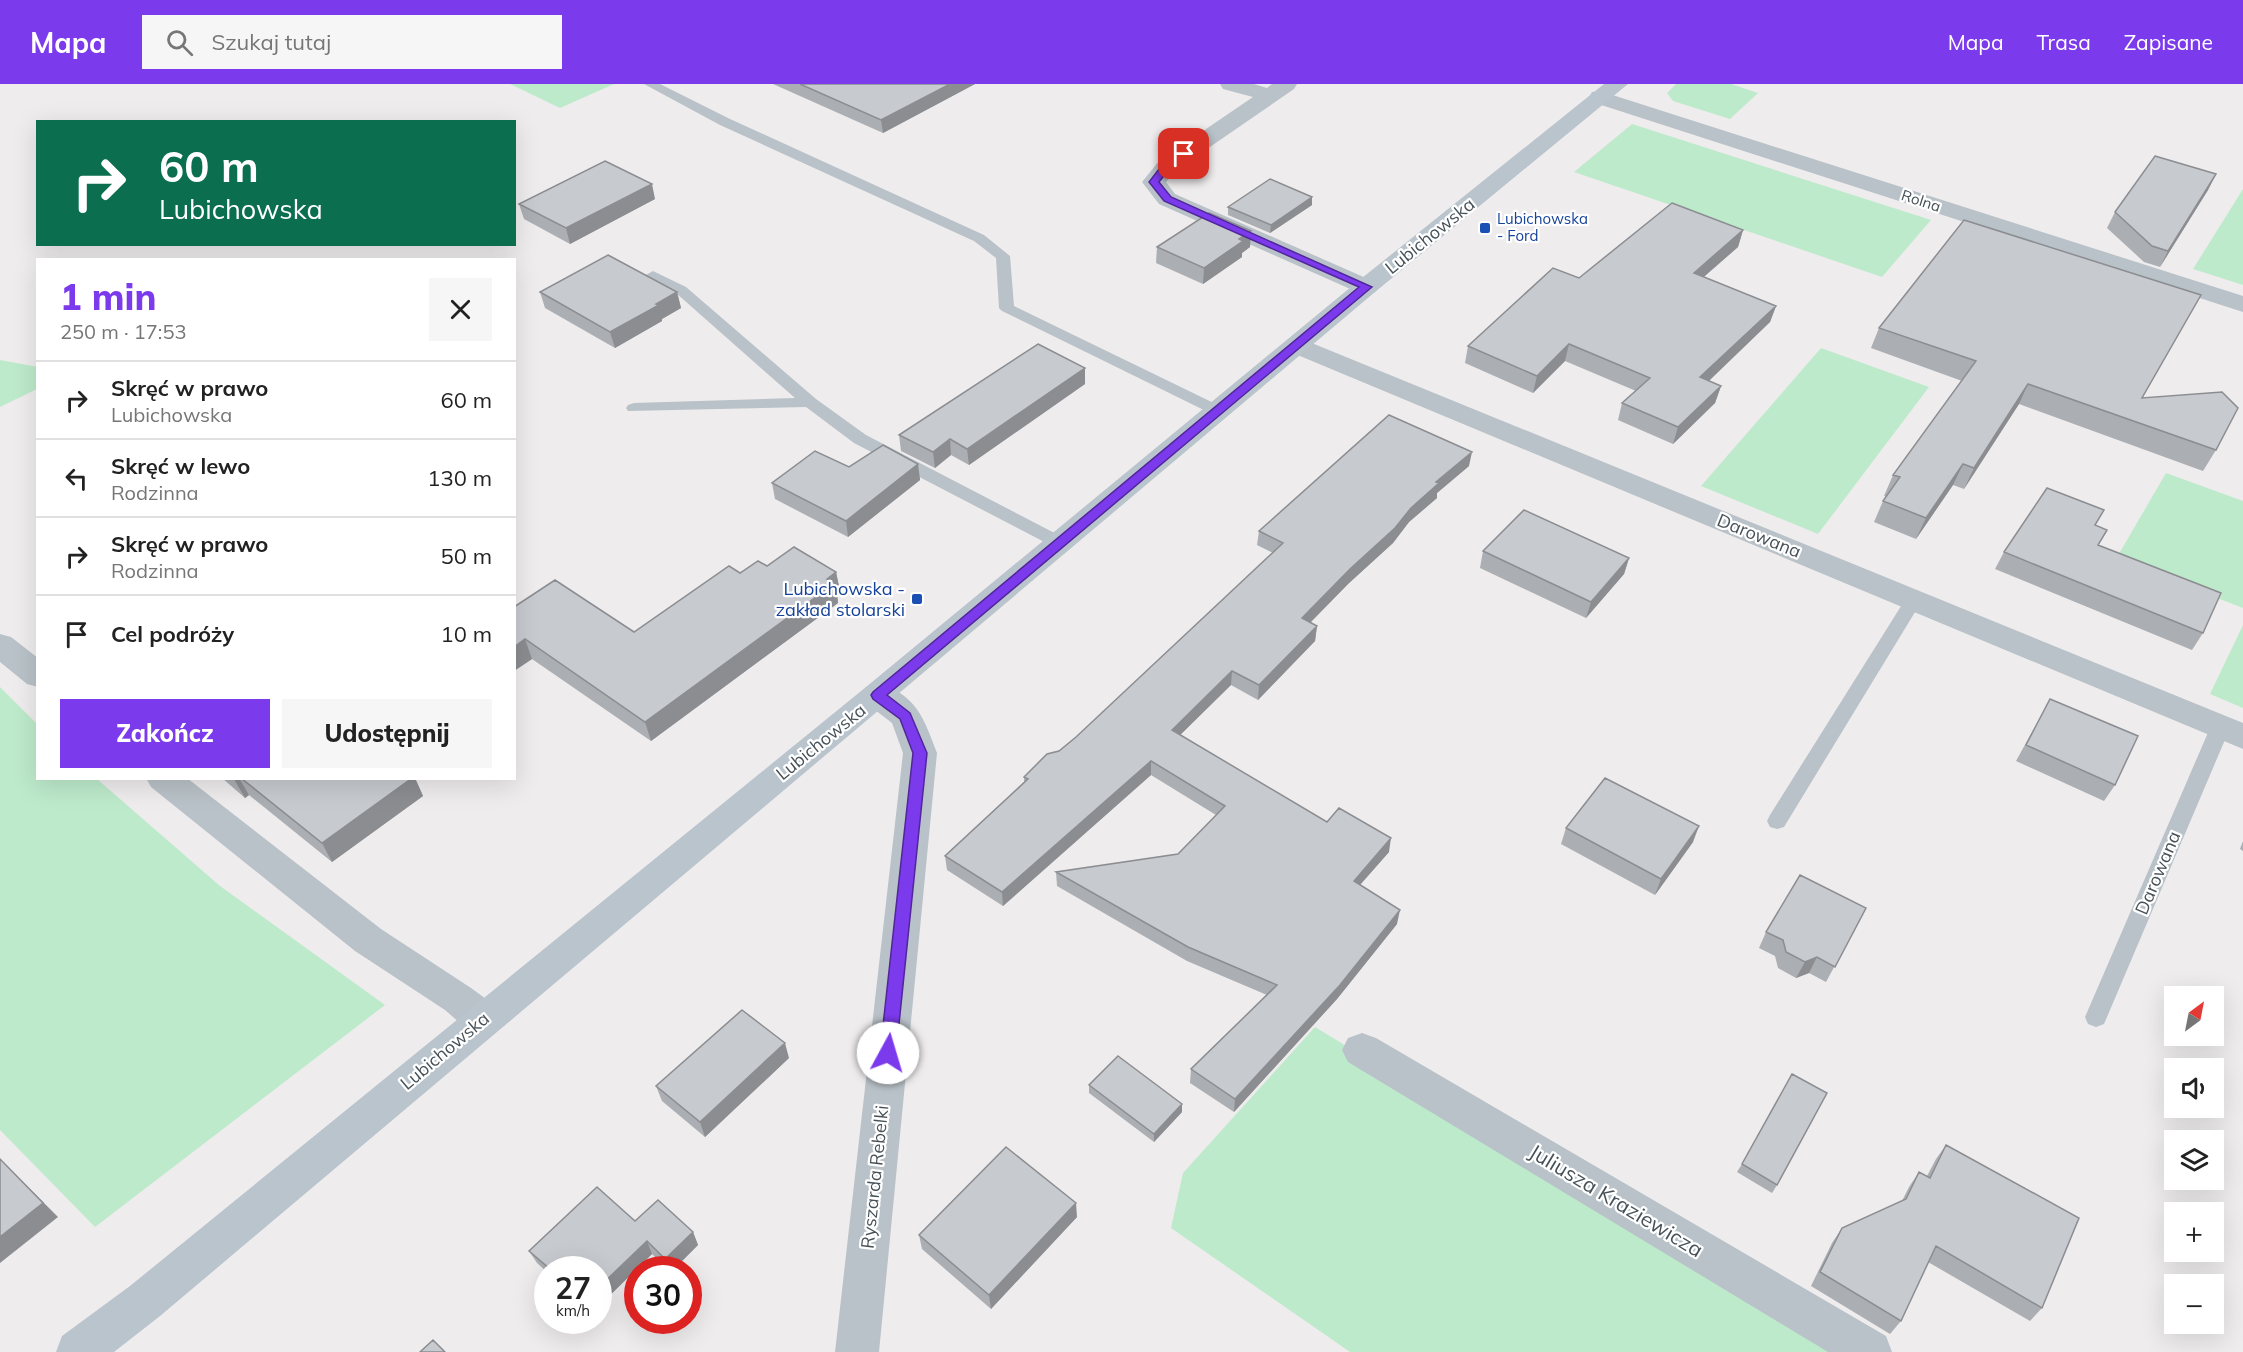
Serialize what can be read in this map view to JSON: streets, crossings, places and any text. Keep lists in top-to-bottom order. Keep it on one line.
{"streets":{"street":["Rolna","Lubichowska","Darowana","Ryszarda Rebelki","Juliusza Kraziewicza"]},"crossings":[["Rolna","Lubichowska"],["Lubichowska","Darowana"],["Lubichowska","Ryszarda Rebelki"]],"places":{"transit":["Lubichowska - Ford","Lubichowska - zakład stolarski"]},"north":"top right","page":{"header":"Mapa","search":"Szukaj tutaj","nav":["Mapa","Trasa","Zapisane"],"turn":["60 m","Lubichowska"],"heading":["1 min","250 m · 17:53"],"list":[{"name":"Skręć w prawo","note":"Lubichowska","value":"60 m"},{"name":"Skręć w lewo","note":"Rodzinna","value":"130 m"},{"name":"Skręć w prawo","note":"Rodzinna","value":"50 m"},{"name":"Cel podróży","value":"10 m"}],"buttons":["Zakończ","Udostępnij"],"map_buttons":["+","−"],"speed":"27 km/h","limit":"30"}}
